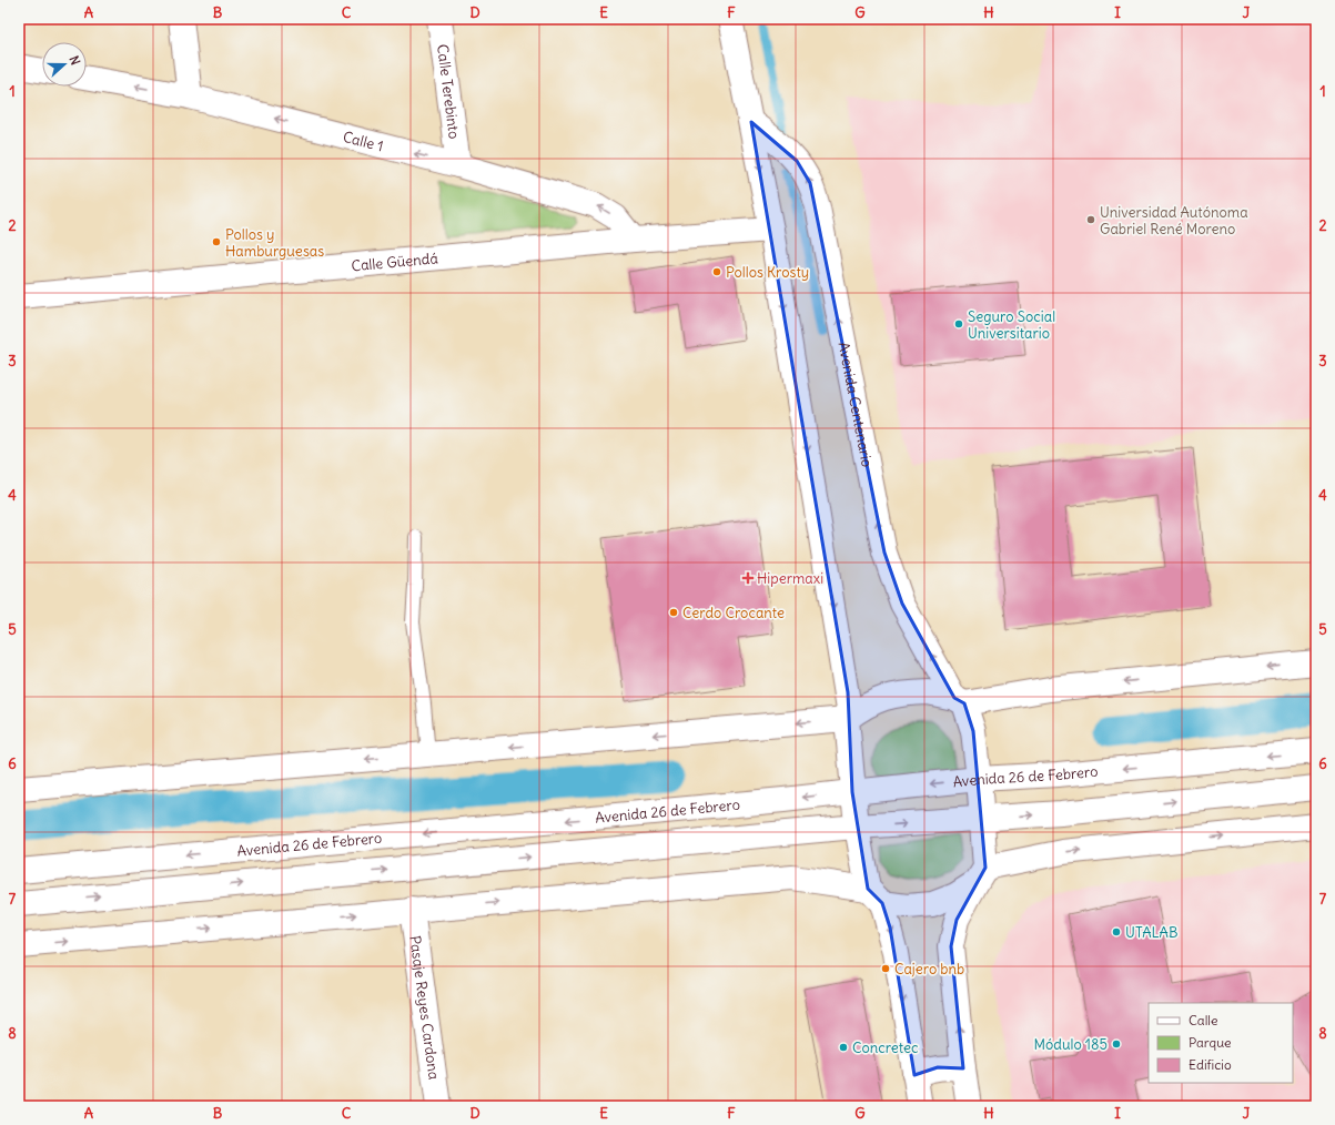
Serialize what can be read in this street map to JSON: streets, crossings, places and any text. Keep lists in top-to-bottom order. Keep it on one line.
{"streets":{"main road":["Calle Terebinto","Calle 1","Calle Güendá","Avenida Centenario","Avenida 26 de Febrero","Pasaje Reyes Cardona"]},"crossings":[["Calle Terebinto","Calle 1"],["Calle 1","Calle Güendá"],["Avenida Centenario","Avenida 26 de Febrero"]],"one_way":["Calle 1"],"places":{"other":["Universidad Autónoma Gabriel René Moreno","Pollos y Hamburguesas","Pollos Krosty","Seguro Social Universitario","Cerdo Crocante","UTALAB","Cajero bnb","Módulo 185","Concretec"],"health":["Hipermaxi"]},"legend":["Calle","Parque","Edificio"],"north":"right","grid":{"columns":["A","B","C","D","E","F","G","H","I","J"],"rows":["1","2","3","4","5","6","7","8"]}}
